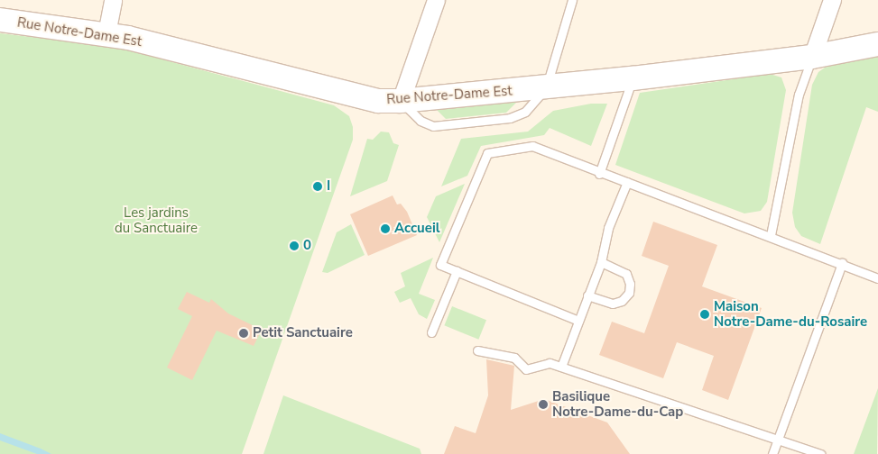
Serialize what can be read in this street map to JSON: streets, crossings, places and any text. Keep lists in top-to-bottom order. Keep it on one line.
{"streets":{"street":["Rue Notre-Dame Est"]},"parks":["Les jardins du Sanctuaire"],"places":["I","Accueil","0","Maison Notre-Dame-du-Rosaire","Petit Sanctuaire","Basilique Notre-Dame-du-Cap"]}
